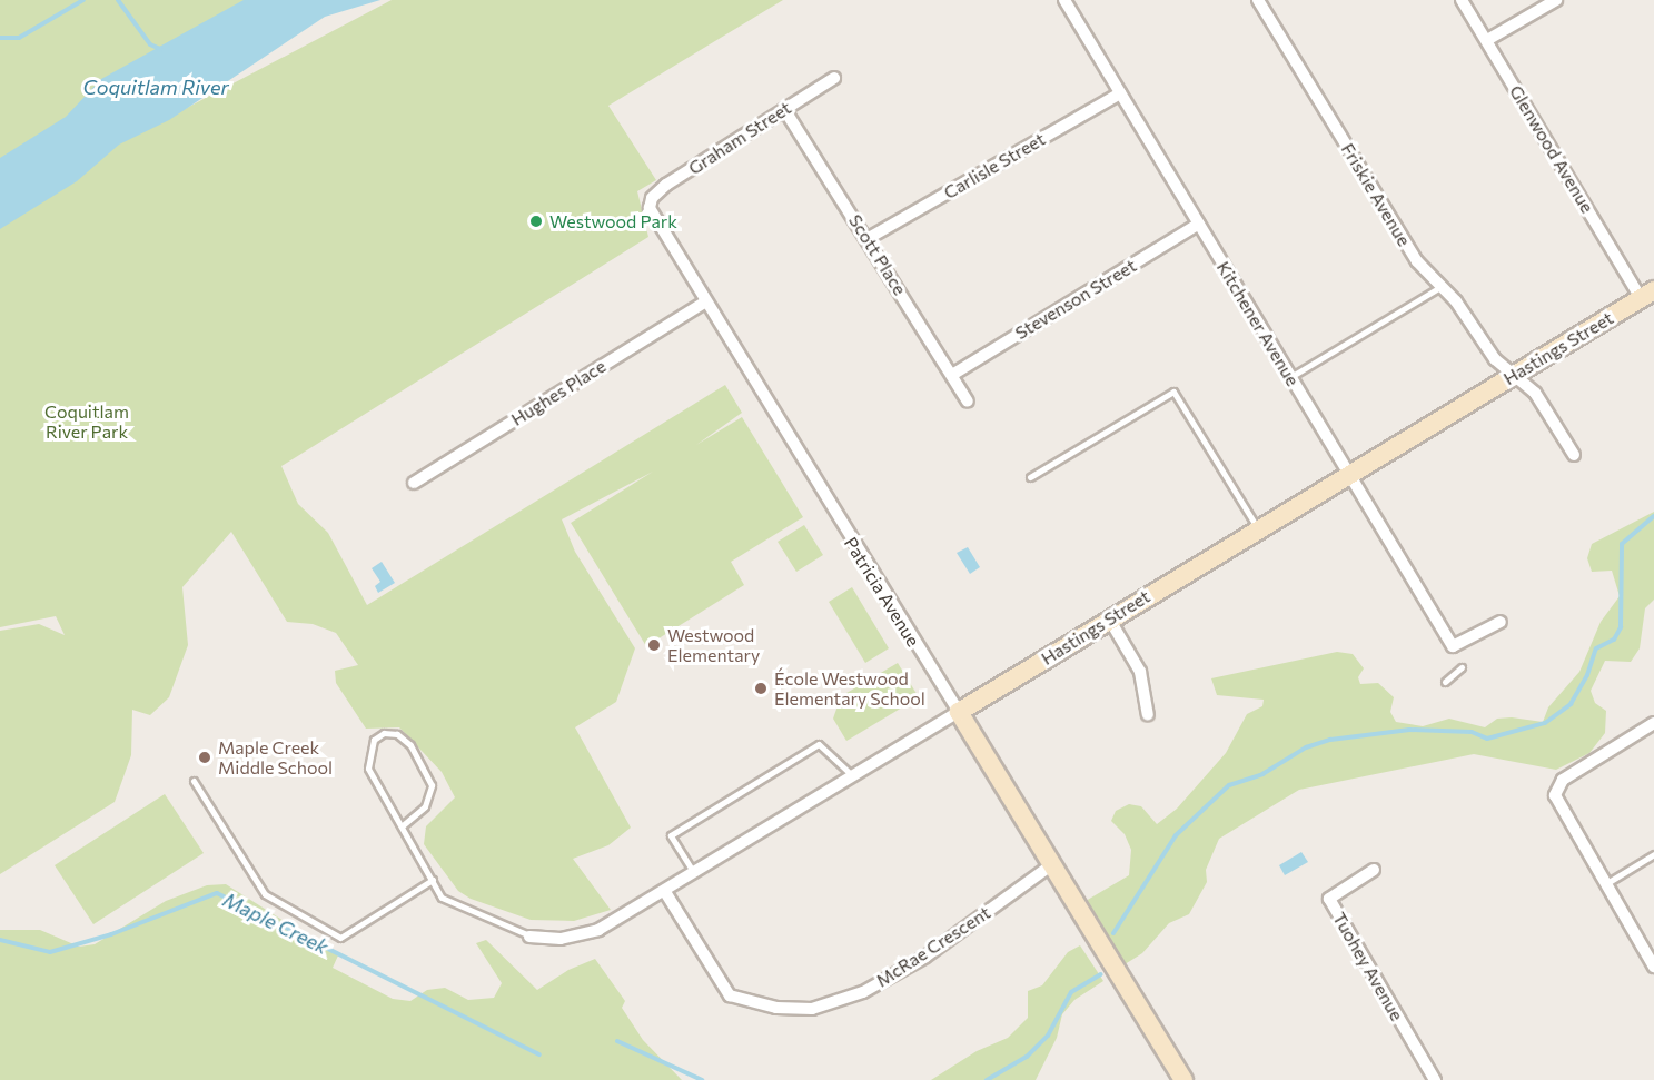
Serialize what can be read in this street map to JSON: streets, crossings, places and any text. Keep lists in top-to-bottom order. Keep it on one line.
{"streets":{"street":["Graham Street","Glenwood Avenue","Carlisle Street","Friskie Avenue","Scott Place","Stevenson Street","Kitchener Avenue","Hastings Street","Hughes Place","Patricia Avenue","McRae Crescent","Tuohey Avenue"]},"crossings":[["Graham Street","Scott Place"],["Graham Street","Patricia Avenue"],["Glenwood Avenue","Hastings Street"],["Carlisle Street","Scott Place"],["Carlisle Street","Kitchener Avenue"],["Friskie Avenue","Hastings Street"],["Scott Place","Stevenson Street"],["Stevenson Street","Kitchener Avenue"],["Kitchener Avenue","Hastings Street"],["Hastings Street","Patricia Avenue"],["Hastings Street","McRae Crescent"],["Hughes Place","Patricia Avenue"],["Patricia Avenue","McRae Crescent"]],"water":["Coquitlam River","Maple Creek"],"parks":["Coquitlam River Park"],"places":["Westwood Park","Westwood Elementary","École Westwood Elementary School","Maple Creek Middle School"]}
